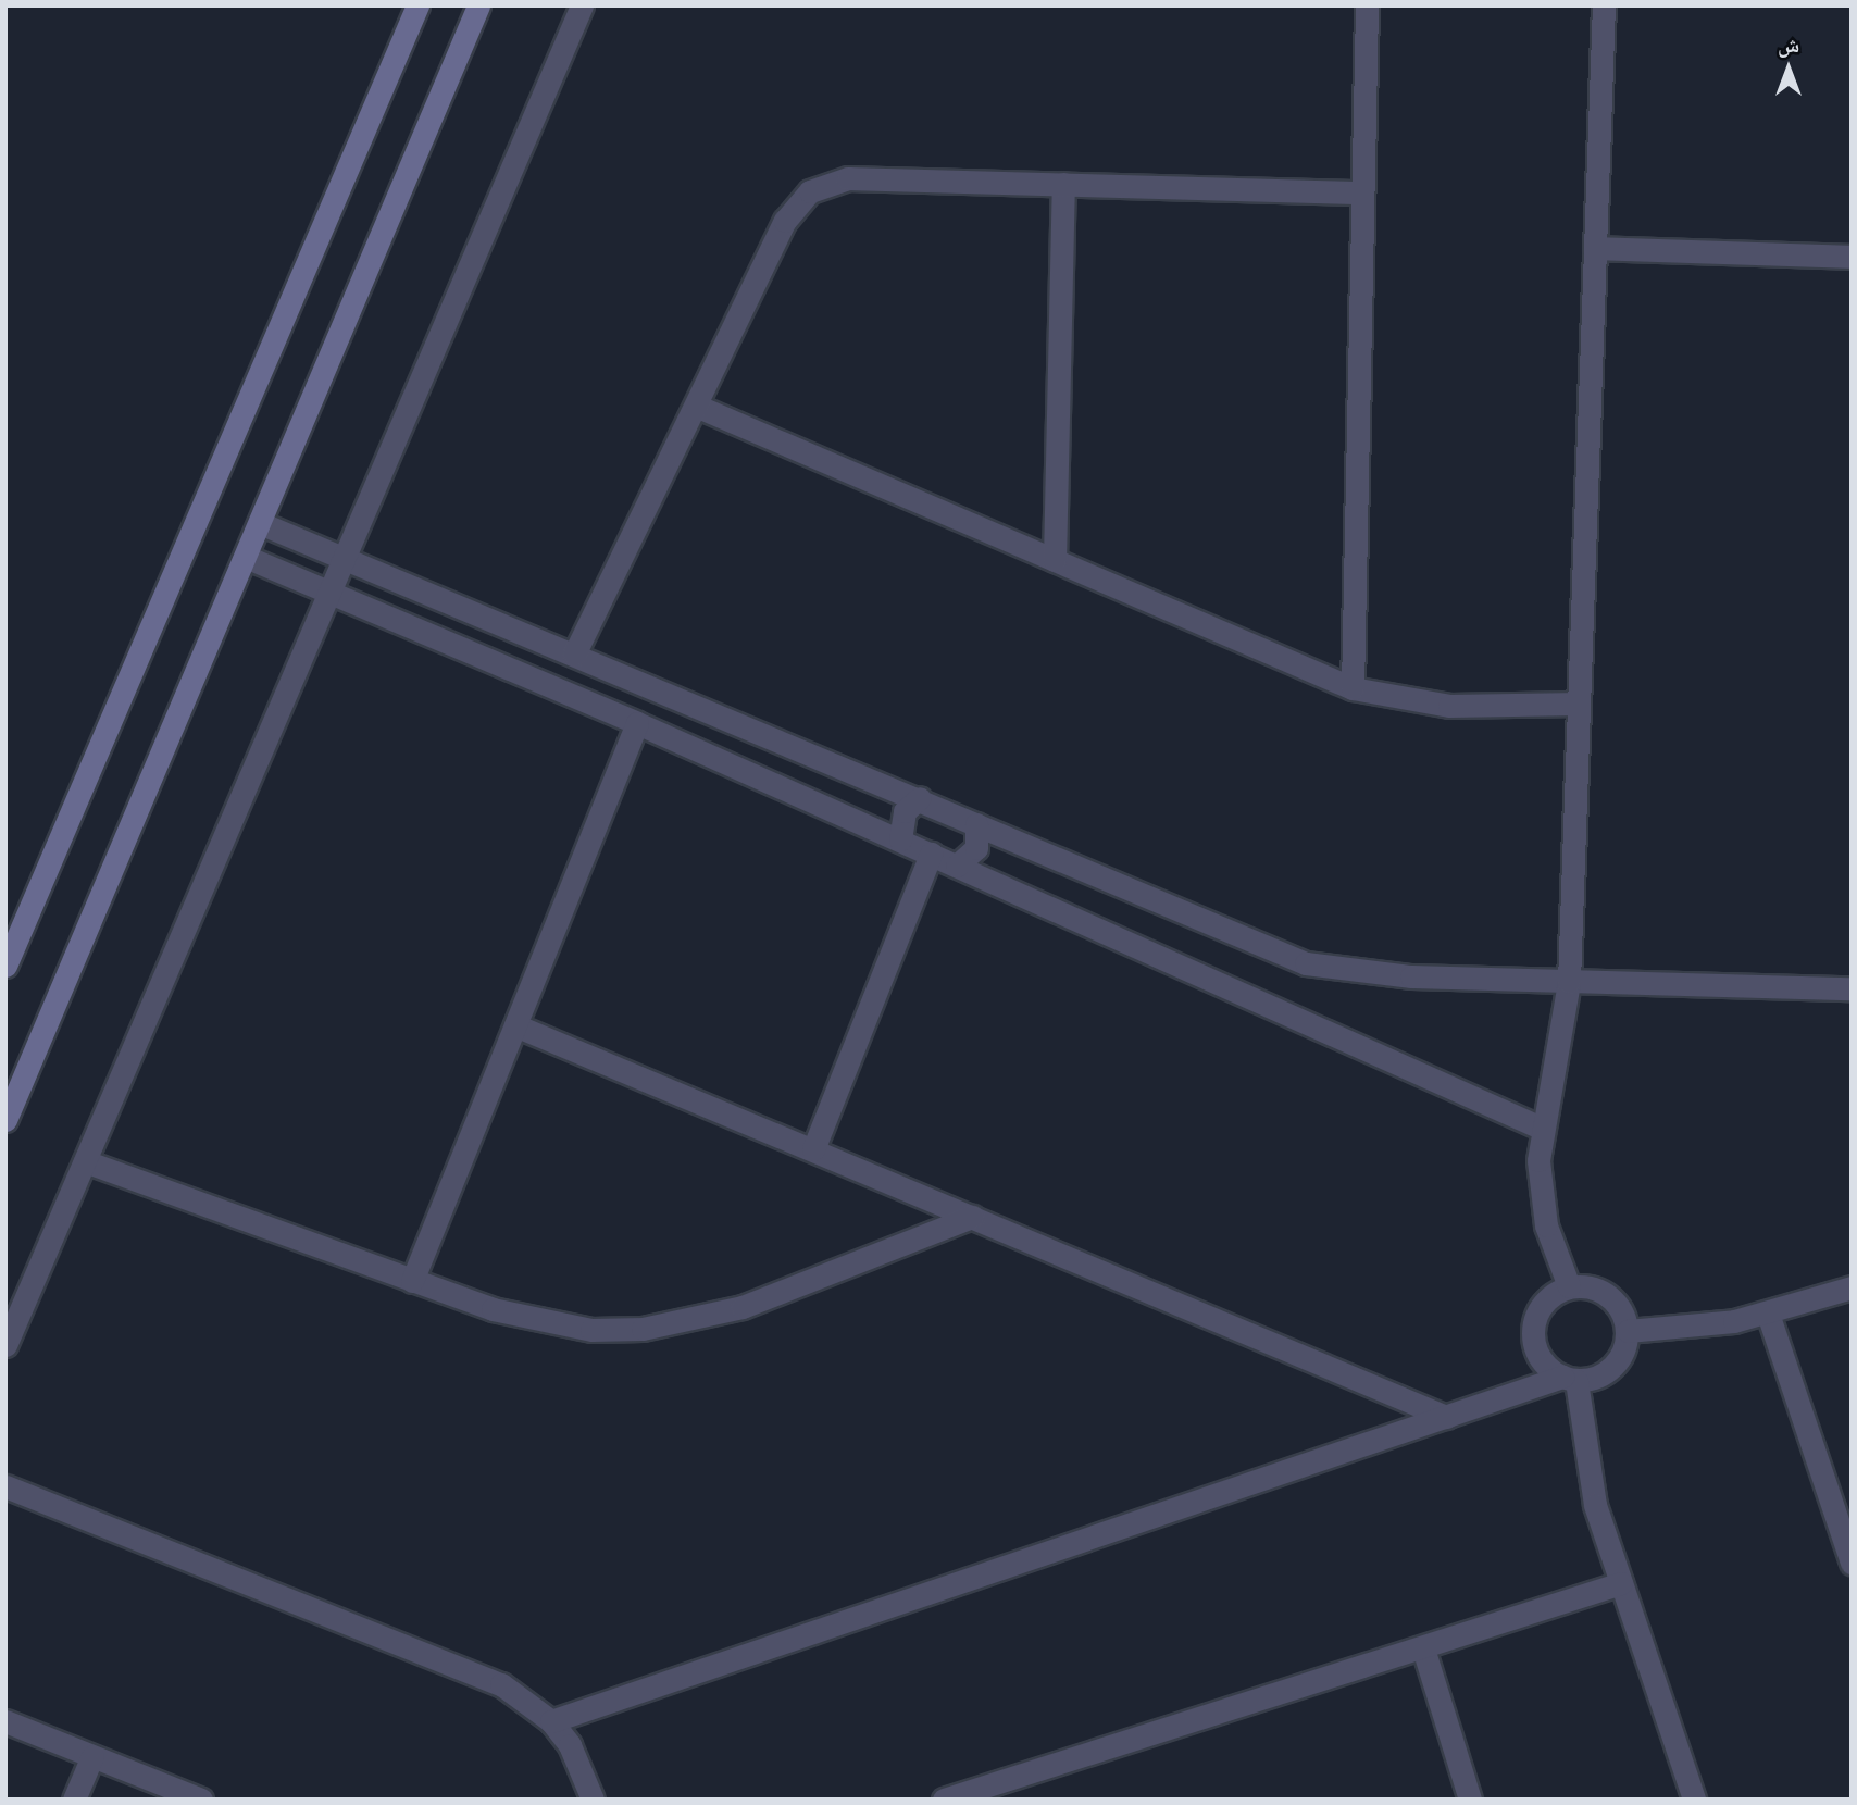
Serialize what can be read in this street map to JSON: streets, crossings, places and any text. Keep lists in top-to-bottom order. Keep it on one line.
{"north":"top"}
